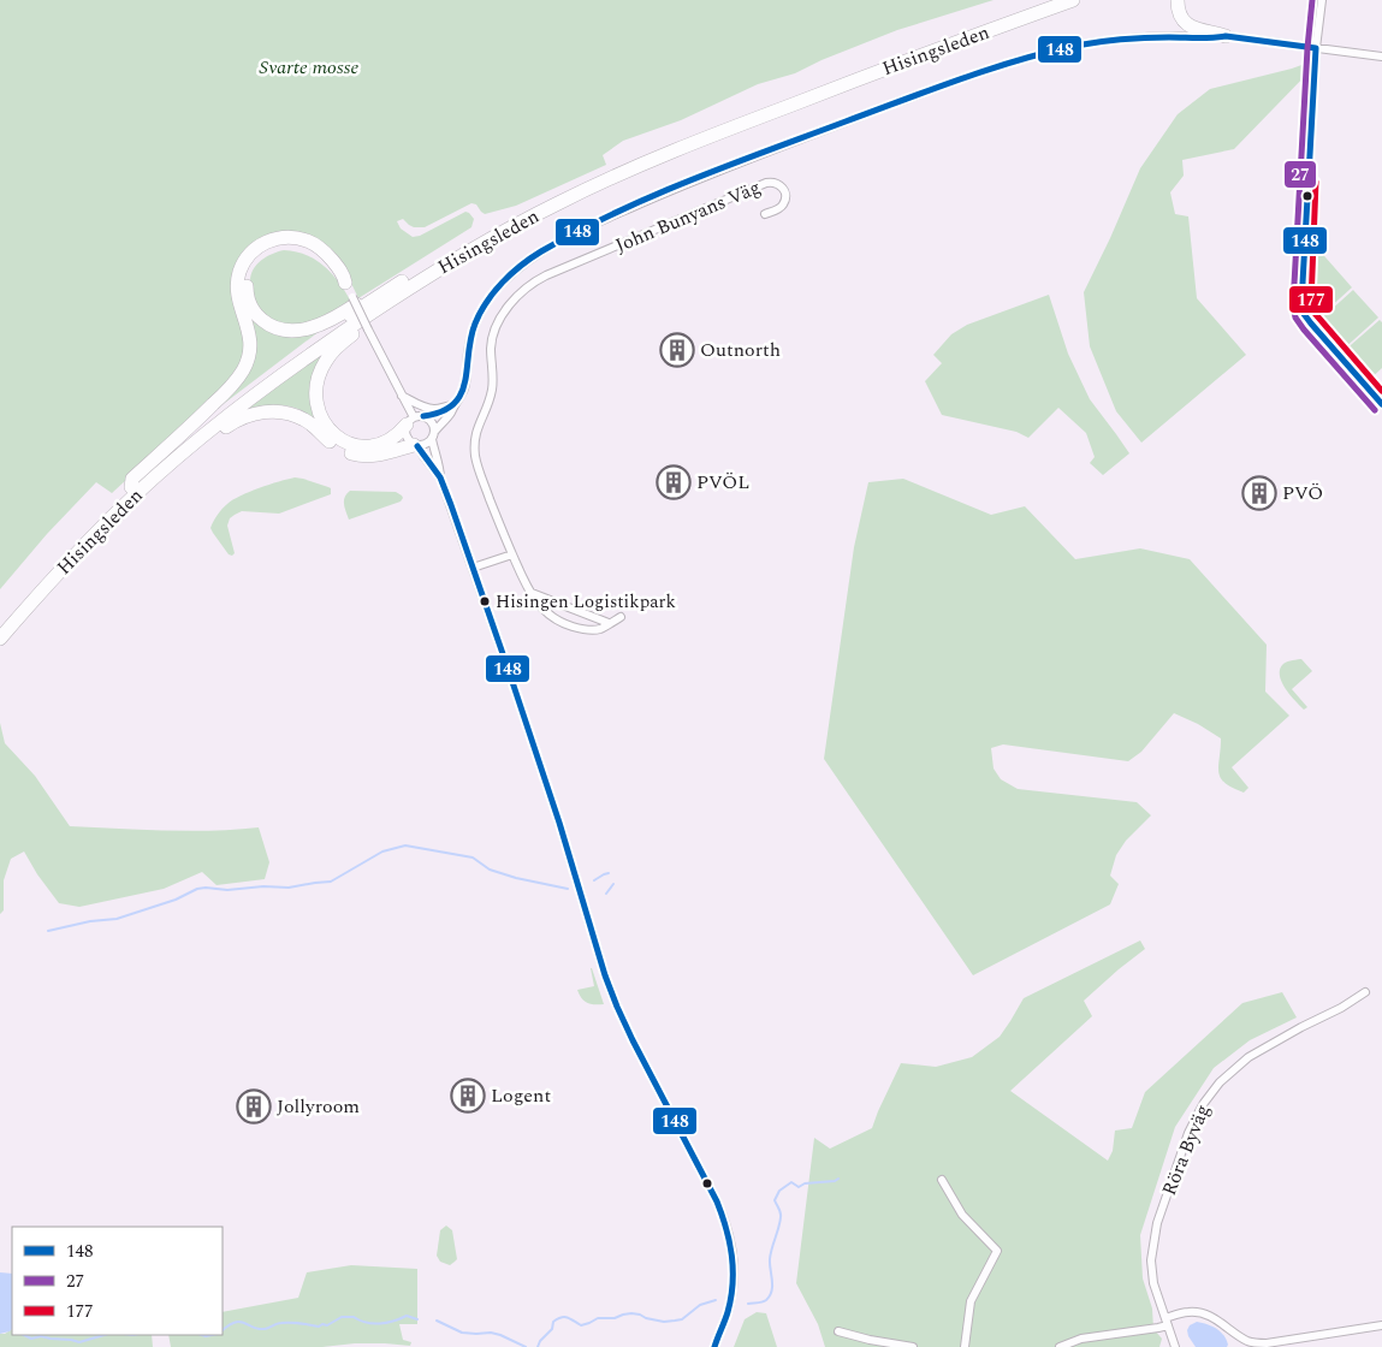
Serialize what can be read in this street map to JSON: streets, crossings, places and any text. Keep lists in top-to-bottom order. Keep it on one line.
{"streets":{"highway":["Hisingsleden"],"street":["John Bunyans Väg","Röra Byväg"]},"parks":["Svarte mosse"],"places":{"building":["Outnorth","PVÖL","PVÖ","Logent","Jollyroom"],"other":["Hisingen Logistikpark"]},"lines":["transit line 27","transit line 148","transit line 177"],"legend":["148","27","177"]}
